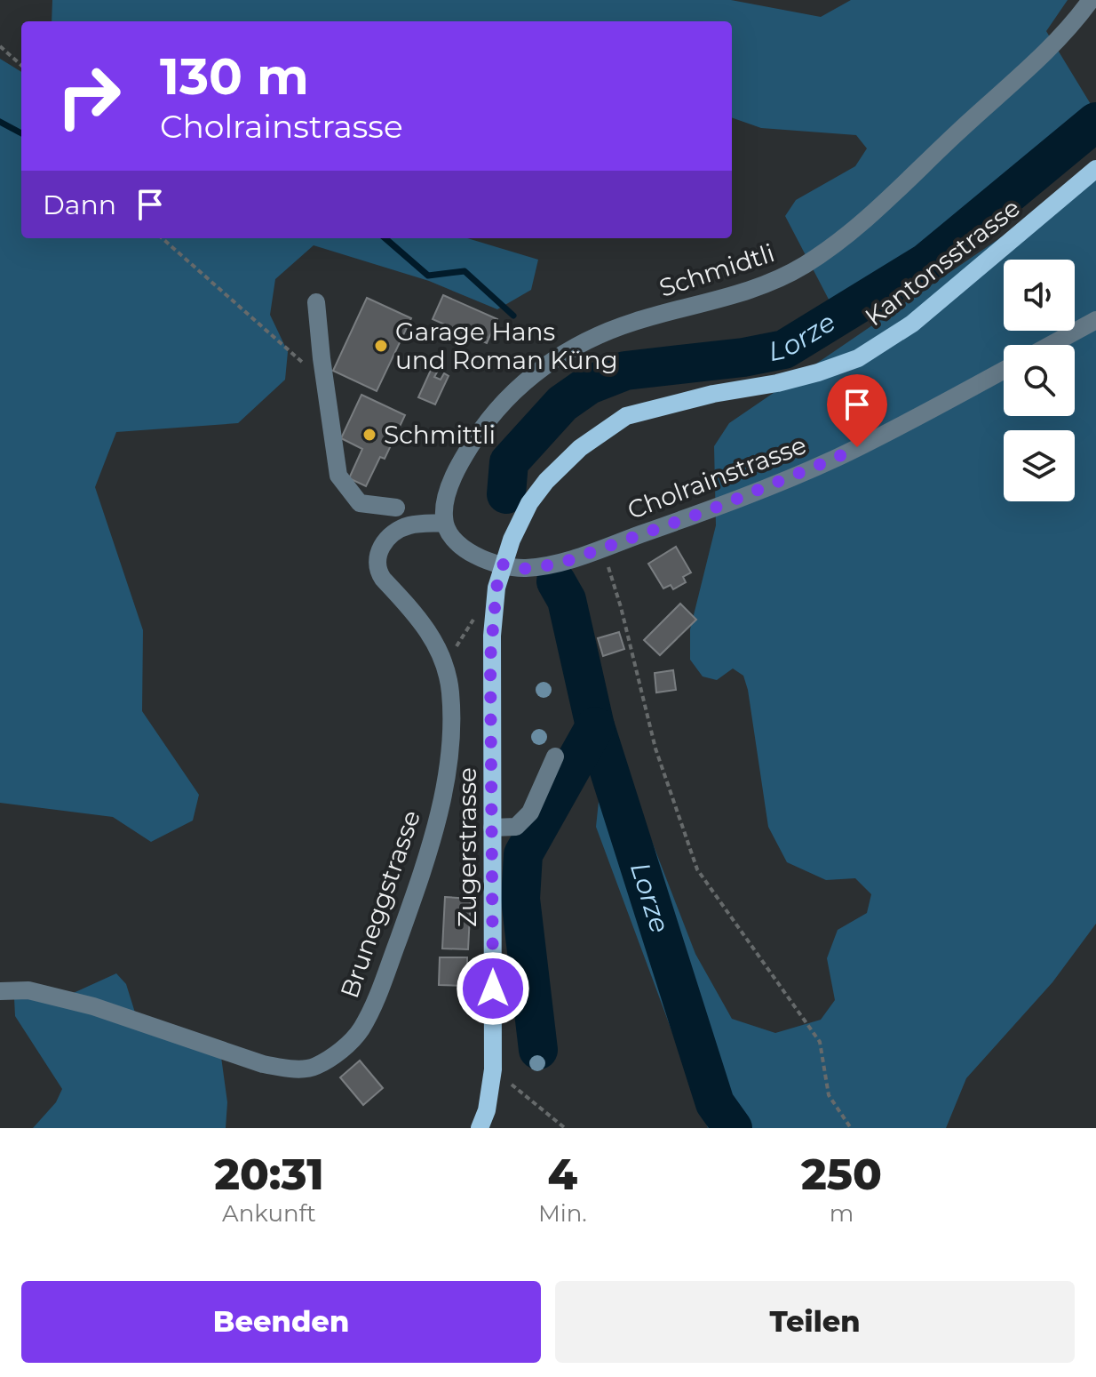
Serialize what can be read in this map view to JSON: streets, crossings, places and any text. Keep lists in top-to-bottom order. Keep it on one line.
{"streets":{"main road":["Kantonsstrasse","Zugerstrasse"],"street":["Schmidtli","Cholrainstrasse","Bruneggstrasse"]},"crossings":[["Kantonsstrasse","Cholrainstrasse"],["Kantonsstrasse","Zugerstrasse"],["Schmidtli","Bruneggstrasse"],["Cholrainstrasse","Zugerstrasse"]],"water":["Lorze"],"places":["Garage Hans und Roman Küng","Schmittli"],"page":{"turn":["130 m","Cholrainstrasse"],"then":"Dann","eta":["20:31","Ankunft","4","Min.","250","m"],"buttons":["Beenden","Teilen"]}}
